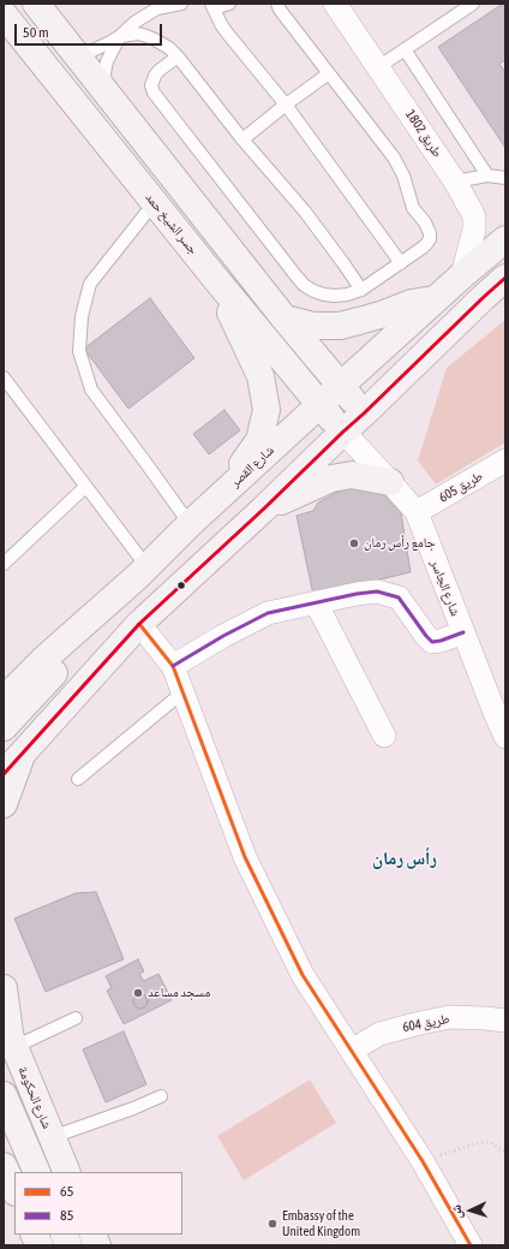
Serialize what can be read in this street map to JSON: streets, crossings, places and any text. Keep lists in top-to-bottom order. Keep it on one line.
{"streets":{"main road":["جسر الشيخ حمد","شارع القصر","شارع الحكومة"],"street":["طريق 1802","طريق 605","شارع الجاسر","طريق 604"]},"crossings":[["طريق 1802","شارع القصر"],["جسر الشيخ حمد","شارع القصر"],["جسر الشيخ حمد","شارع الجاسر"],["طريق 605","شارع الجاسر"]],"districts":["رأس رمان"],"places":["جامع رأس رمان","مسجد مساعد","Embassy of the United Kingdom"],"lines":["transit line 85","transit line 65"],"legend":["65","85"],"scale_bar":"50 m","north":"left"}
